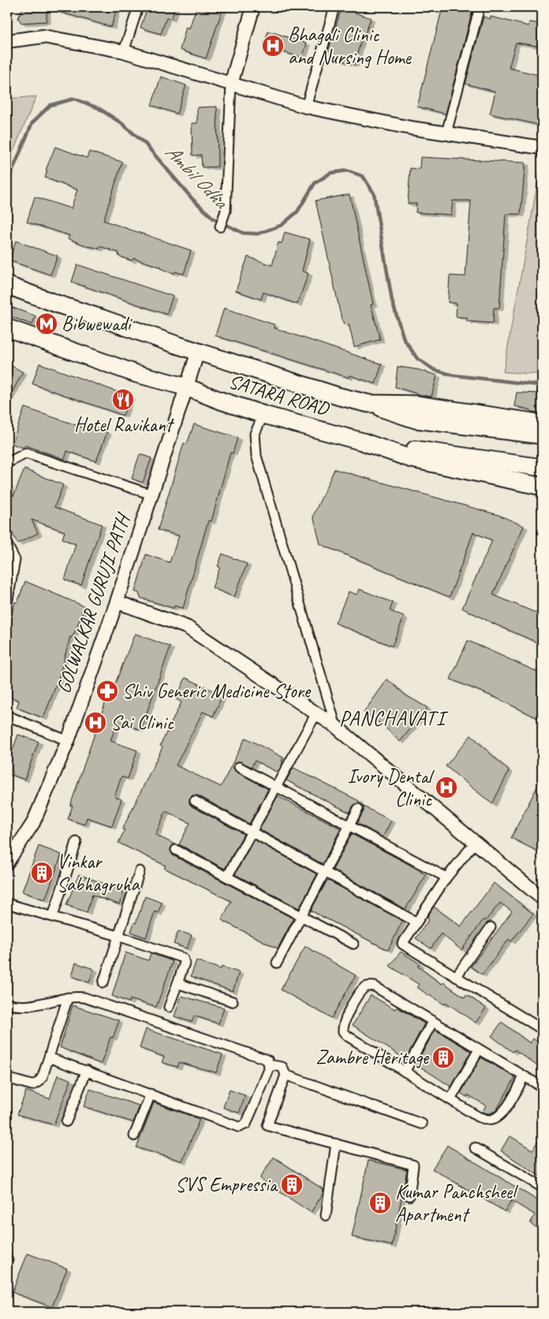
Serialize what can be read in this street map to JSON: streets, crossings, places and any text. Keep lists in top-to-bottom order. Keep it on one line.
{"streets":{"highway":["SATARA ROAD"],"street":["GOLWALKAR GURUJI PATH"]},"crossings":[["SATARA ROAD","GOLWALKAR GURUJI PATH"]],"districts":["PANCHAVATI"],"water":["Ambil Odha"],"places":{"hospital":["Bhagali Clinic and Nursing Home","Sai Clinic","Ivory Dental Clinic"],"metro station":["Bibwewadi"],"restaurant":["Hotel Ravikant"],"pharmacy":["Shiv Generic Medicine Store"],"building":["Vinkar Sabhagruha","Zambre Heritage","SVS Empressia","Kumar Panchsheel Apartment"]}}
